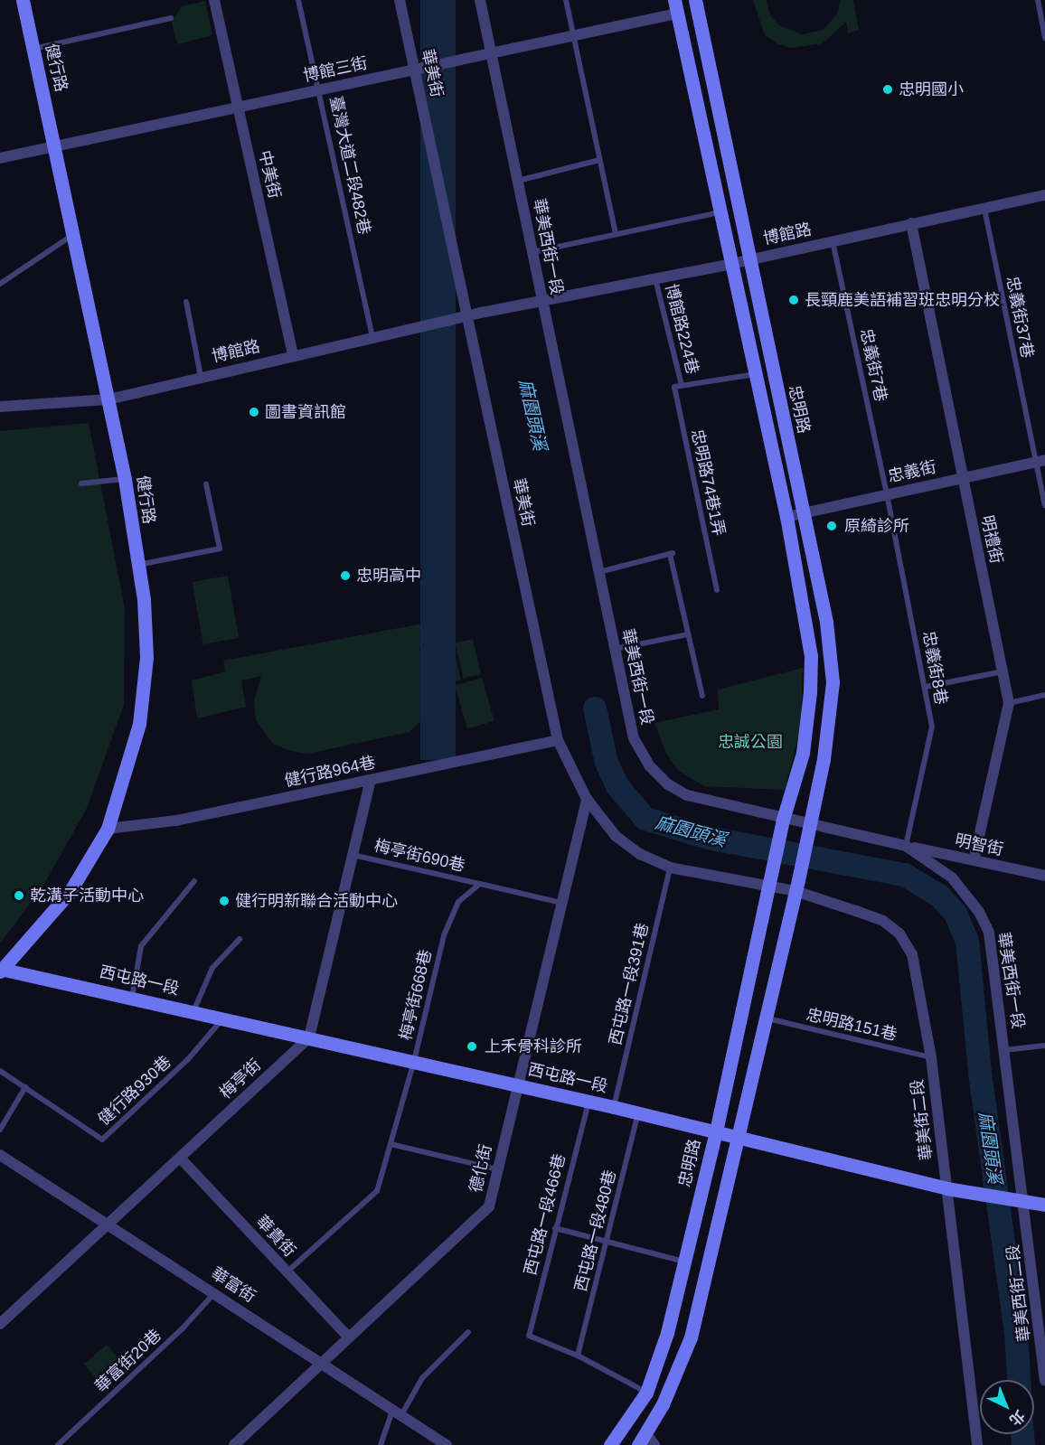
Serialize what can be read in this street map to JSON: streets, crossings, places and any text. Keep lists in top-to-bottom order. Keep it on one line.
{"streets":{"main road":["健行路","忠明路","西屯路一段"],"street":["博館三街","華美街","中美街","博館路","華美西街一段","忠義街","明禮街","健行路964巷","明智街","梅亭街","華美街二段","德化街","華貴街","華富街","華美西街二段"],"lane":["臺灣大道二段482巷","忠義街37巷","博館路224巷","忠義街7巷","忠明路74巷1弄","忠義街8巷","梅亭街690巷","西屯路一段391巷","梅亭街668巷","忠明路151巷","健行路930巷","西屯路一段466巷","西屯路一段480巷","華富街20巷"]},"crossings":[["健行路","博館三街"],["健行路","博館路"],["健行路","健行路964巷"],["健行路","西屯路一段"],["博館三街","華美街"],["博館三街","臺灣大道二段482巷"],["博館三街","中美街"],["博館三街","華美西街一段"],["華美街","博館路"],["華美街","忠明路"],["華美街","健行路964巷"],["華美街","西屯路一段391巷"],["華美街","華美街二段"],["華美街","德化街"],["臺灣大道二段482巷","博館路"],["中美街","博館路"],["博館路","華美西街一段"],["博館路","忠義街37巷"],["博館路","博館路224巷"],["博館路","忠義街7巷"],["博館路","忠明路"],["博館路","明禮街"],["華美西街一段","忠明路"],["華美西街一段","忠義街8巷"],["華美西街一段","明智街"],["華美西街一段","西屯路一段"],["華美西街一段","華美西街二段"],["忠義街37巷","忠義街"],["博館路224巷","忠明路74巷1弄"],["忠義街7巷","忠義街"],["忠義街7巷","忠義街8巷"],["忠明路","忠義街"],["忠明路","西屯路一段"],["忠明路","華美街二段"],["忠義街","明禮街"],["忠義街","忠義街8巷"],["明禮街","明智街"],["忠義街8巷","明智街"],["梅亭街690巷","梅亭街668巷"],["梅亭街690巷","德化街"],["西屯路一段","西屯路一段391巷"],["西屯路一段","梅亭街668巷"],["西屯路一段","梅亭街"],["西屯路一段","健行路930巷"],["西屯路一段","華美街二段"],["西屯路一段","德化街"],["西屯路一段","西屯路一段466巷"],["西屯路一段","西屯路一段480巷"],["西屯路一段","華美西街二段"],["梅亭街668巷","華貴街"],["忠明路151巷","華美街二段"],["梅亭街","華貴街"],["梅亭街","華富街"],["德化街","華貴街"],["德化街","華富街"],["西屯路一段466巷","西屯路一段480巷"],["華富街","華富街20巷"]],"water":["麻園頭溪"],"parks":["忠誠公園"],"places":["忠明國小","長頸鹿美語補習班忠明分校","圖書資訊館","原綺診所","忠明高中","乾溝子活動中心","健行明新聯合活動中心","上禾骨科診所"],"north":"bottom right"}
